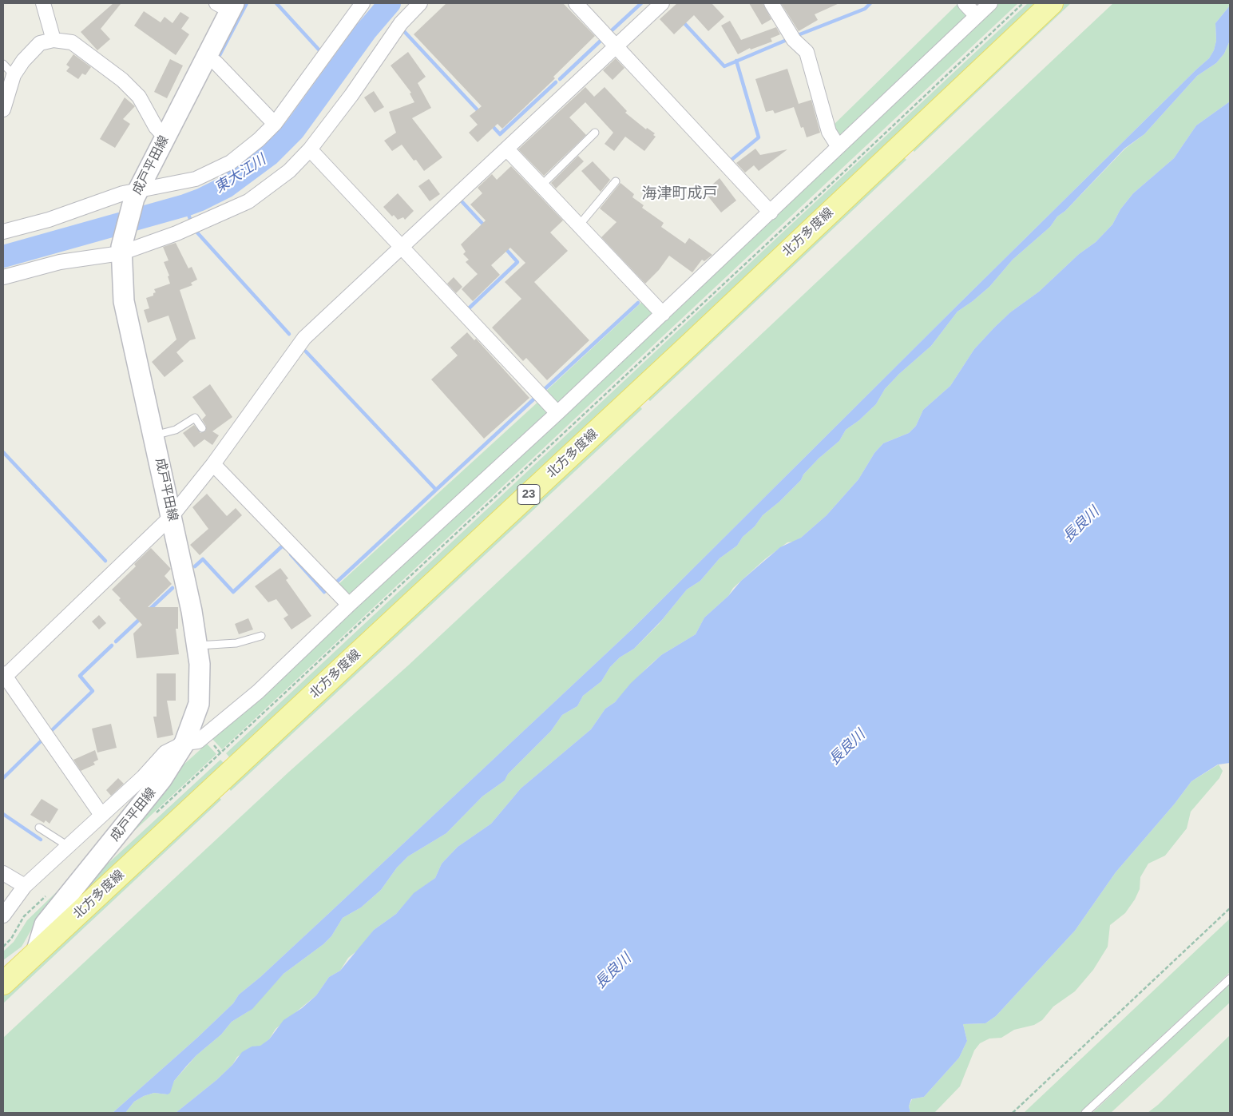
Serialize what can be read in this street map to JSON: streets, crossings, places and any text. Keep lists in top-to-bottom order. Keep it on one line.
{"streets":{"main road":["成戸平田線","北方多度線","23"]},"crossings":[["成戸平田線","北方多度線"]],"districts":["海津町成戸"],"water":["東大江川","長良川"]}
